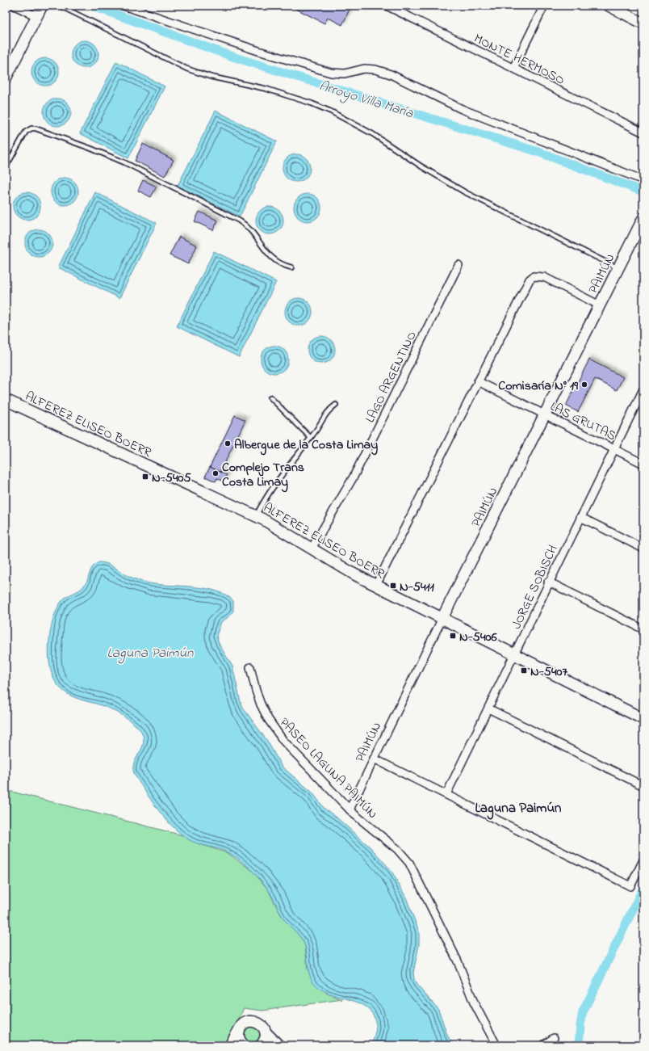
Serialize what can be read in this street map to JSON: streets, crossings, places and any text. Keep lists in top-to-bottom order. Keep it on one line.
{"streets":{"street":["MONTE HERMOSO","PAIMÚN","LAGO ARGENTINO","LAS GRUTAS","ALFEREZ ELISEO BOERR","JORGE SOBISCH","PASEO LAGUNA PAIMÚN"]},"crossings":[["PAIMÚN","LAS GRUTAS"],["PAIMÚN","ALFEREZ ELISEO BOERR"],["PAIMÚN","PASEO LAGUNA PAIMÚN"],["LAGO ARGENTINO","ALFEREZ ELISEO BOERR"],["LAS GRUTAS","JORGE SOBISCH"],["ALFEREZ ELISEO BOERR","JORGE SOBISCH"]],"districts":["Laguna Paimún"],"water":["Arroyo Villa María","Laguna Paimún"],"places":{"other":["Comisaría N° 19","Albergue de la Costa Limay","Complejo Trans Costa Limay"],"transit":["N-5405","N-5411","N-5406","N-5407"]}}
